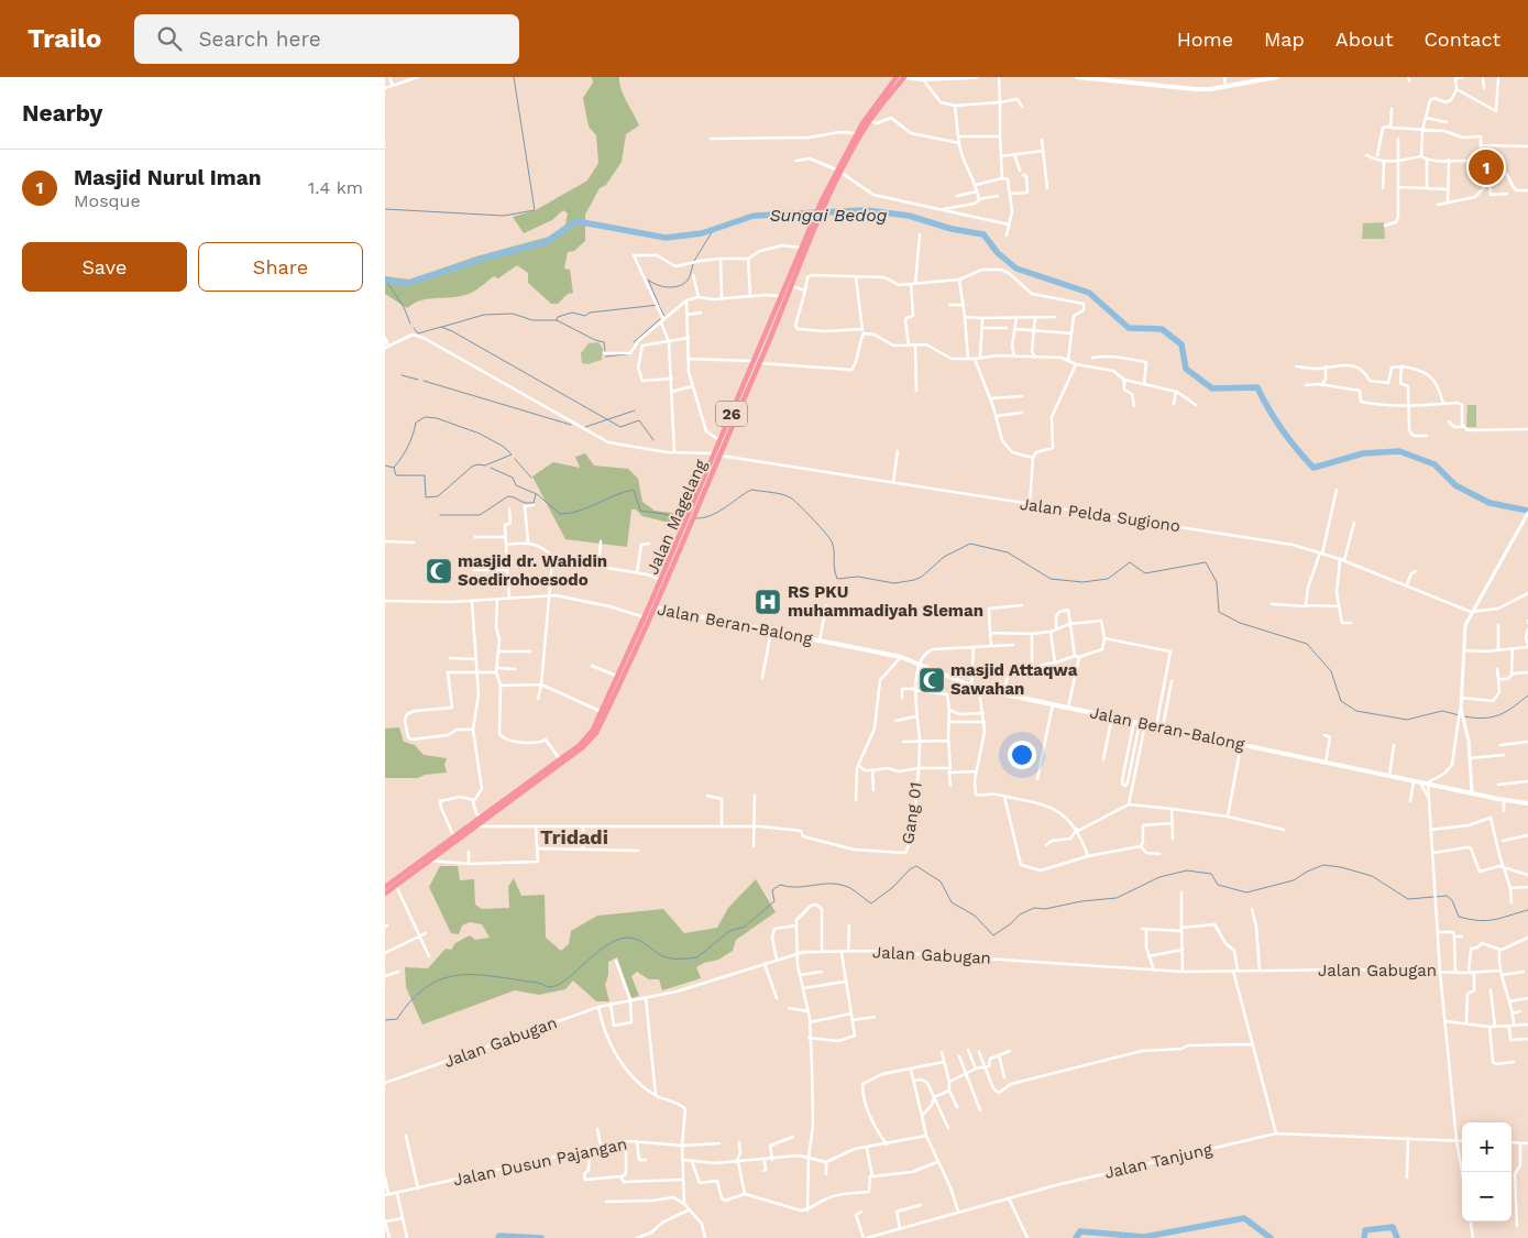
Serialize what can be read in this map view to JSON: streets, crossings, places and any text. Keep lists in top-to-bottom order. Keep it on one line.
{"streets":{"highway":["26","Jalan Magelang"],"main road":["Jalan Beran-Balong"],"street":["Jalan Pelda Sugiono","Gang 01","Jalan Gabugan","Jalan Tanjung","Jalan Dusun Pajangan"]},"crossings":[["Jalan Pelda Sugiono","Jalan Magelang"],["Jalan Magelang","Jalan Beran-Balong"],["Jalan Beran-Balong","Gang 01"]],"districts":["Tridadi"],"water":["Sungai Bedog"],"places":{"mosque":["masjid dr. Wahidin Soedirohoesodo","masjid Attaqwa Sawahan"],"hospital":["RS PKU muhammadiyah Sleman"]},"page":{"header":"Trailo","search":"Search here","nav":["Home","Map","About","Contact"],"heading":"Nearby","pins":"1","list":[{"mark":"1","name":"Masjid Nurul Iman","note":"Mosque","value":"1.4 km"}],"buttons":["Save","Share"],"map_buttons":["+","−"]}}
